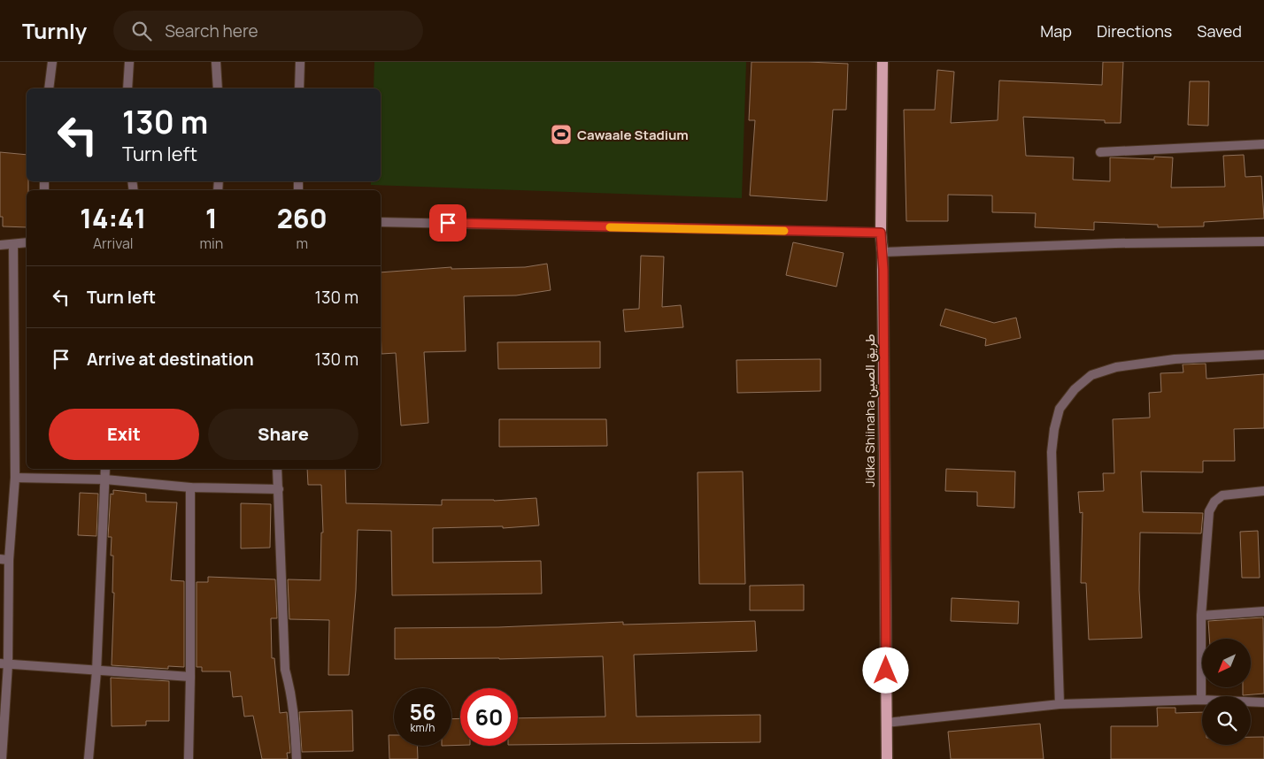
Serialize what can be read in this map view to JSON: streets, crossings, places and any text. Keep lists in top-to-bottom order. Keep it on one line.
{"streets":{"main road":["Jidka Shiinaha طريق الصين"]},"places":{"sports":["Cawaale Stadium"]},"north":"bottom left","page":{"header":"Turnly","search":"Search here","nav":["Map","Directions","Saved"],"turn":["130 m","Turn left"],"eta":["14:41","Arrival","1","min","260","m"],"list":[{"name":"Turn left","value":"130 m"},{"name":"Arrive at destination","value":"130 m"}],"buttons":["Exit","Share"],"speed":"56 km/h","limit":"60"}}
